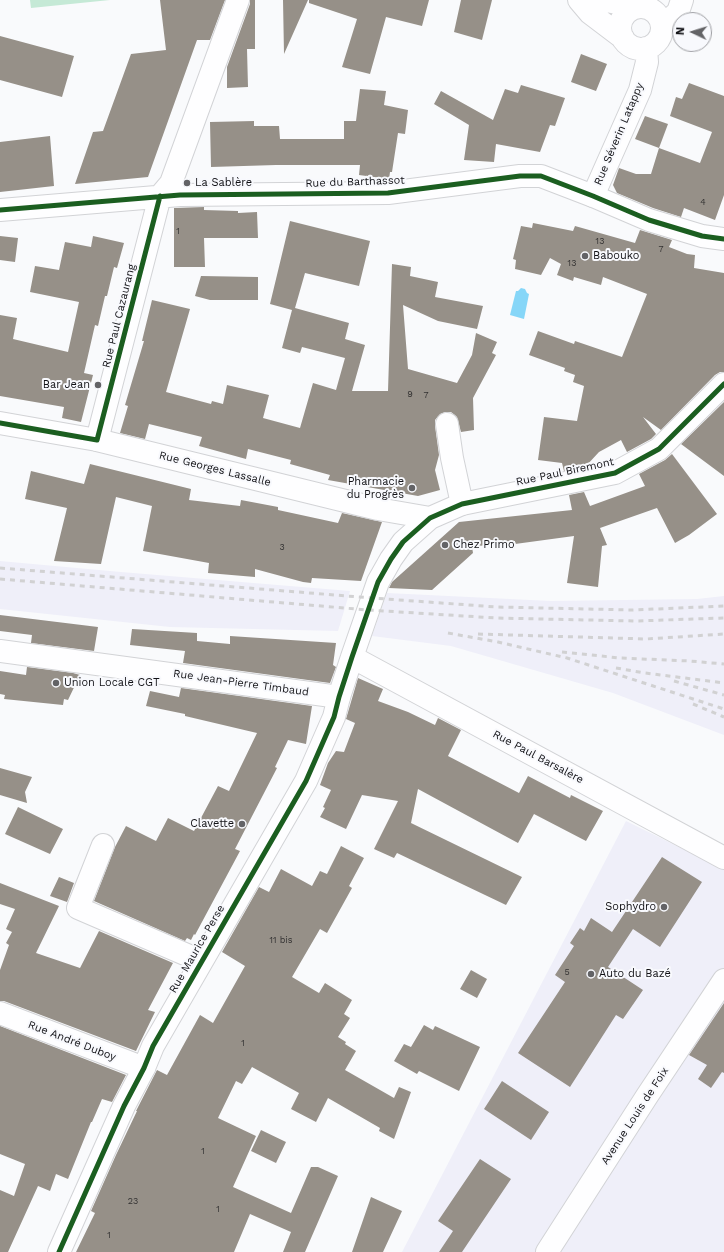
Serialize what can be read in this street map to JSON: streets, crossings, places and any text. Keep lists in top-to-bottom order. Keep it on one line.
{"streets":{"street":["Rue Séverin Latappy","Rue du Barthassot","Rue Paul Cazaurang","Rue Georges Lassalle","Rue Paul Biremont","Rue Jean-Pierre Timbaud","Rue Paul Barsalère","Rue Maurice Perse","Rue André Duboy","Avenue Louis de Foix"]},"crossings":[["Rue Séverin Latappy","Rue du Barthassot"],["Rue du Barthassot","Rue Paul Cazaurang"],["Rue Paul Cazaurang","Rue Georges Lassalle"],["Rue Georges Lassalle","Rue Paul Biremont"],["Rue Paul Biremont","Rue Paul Barsalère"],["Rue Paul Biremont","Rue Maurice Perse"],["Rue Jean-Pierre Timbaud","Rue Maurice Perse"],["Rue Paul Barsalère","Rue Maurice Perse"],["Rue Maurice Perse","Rue André Duboy"]],"places":["La Sablère","Babouko","Bar Jean","Pharmacie du Progrès","Chez Primo","Union Locale CGT","Clavette","Sophydro","Auto du Bazé"],"house_numbers":["4","1","13","7","13","9","7","3","11 bis","5","1","1","23","1","1"],"north":"left"}
